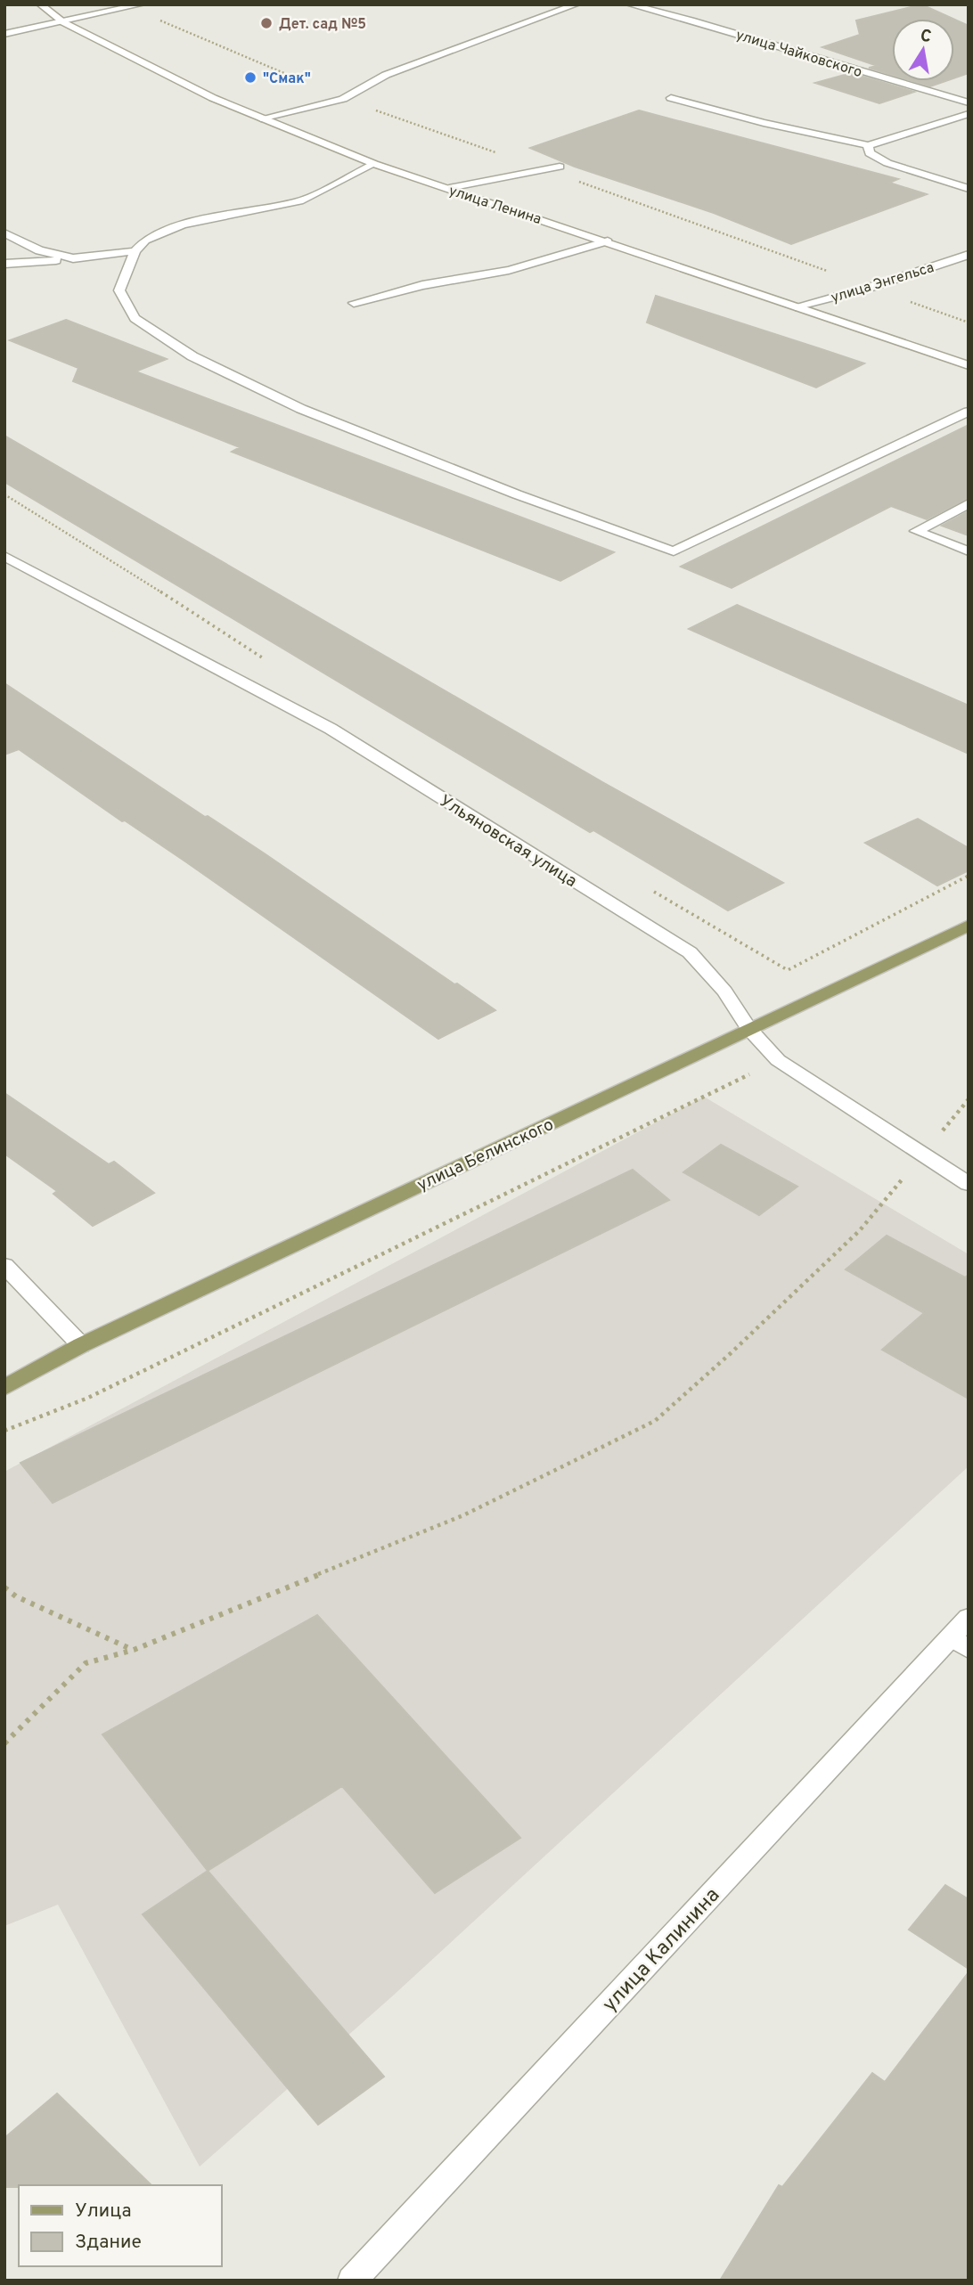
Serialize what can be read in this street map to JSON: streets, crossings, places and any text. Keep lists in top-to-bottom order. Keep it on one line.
{"streets":{"main road":["улица Белинского"],"street":["улица Чайковского","улица Ленина","улица Энгельса","Ульяновская улица","улица Калинина"]},"crossings":[["улица Ленина","улица Энгельса"],["Ульяновская улица","улица Белинского"]],"places":["Дет. сад №5","\"Смак\""],"legend":["Улица","Здание"],"north":"top"}
